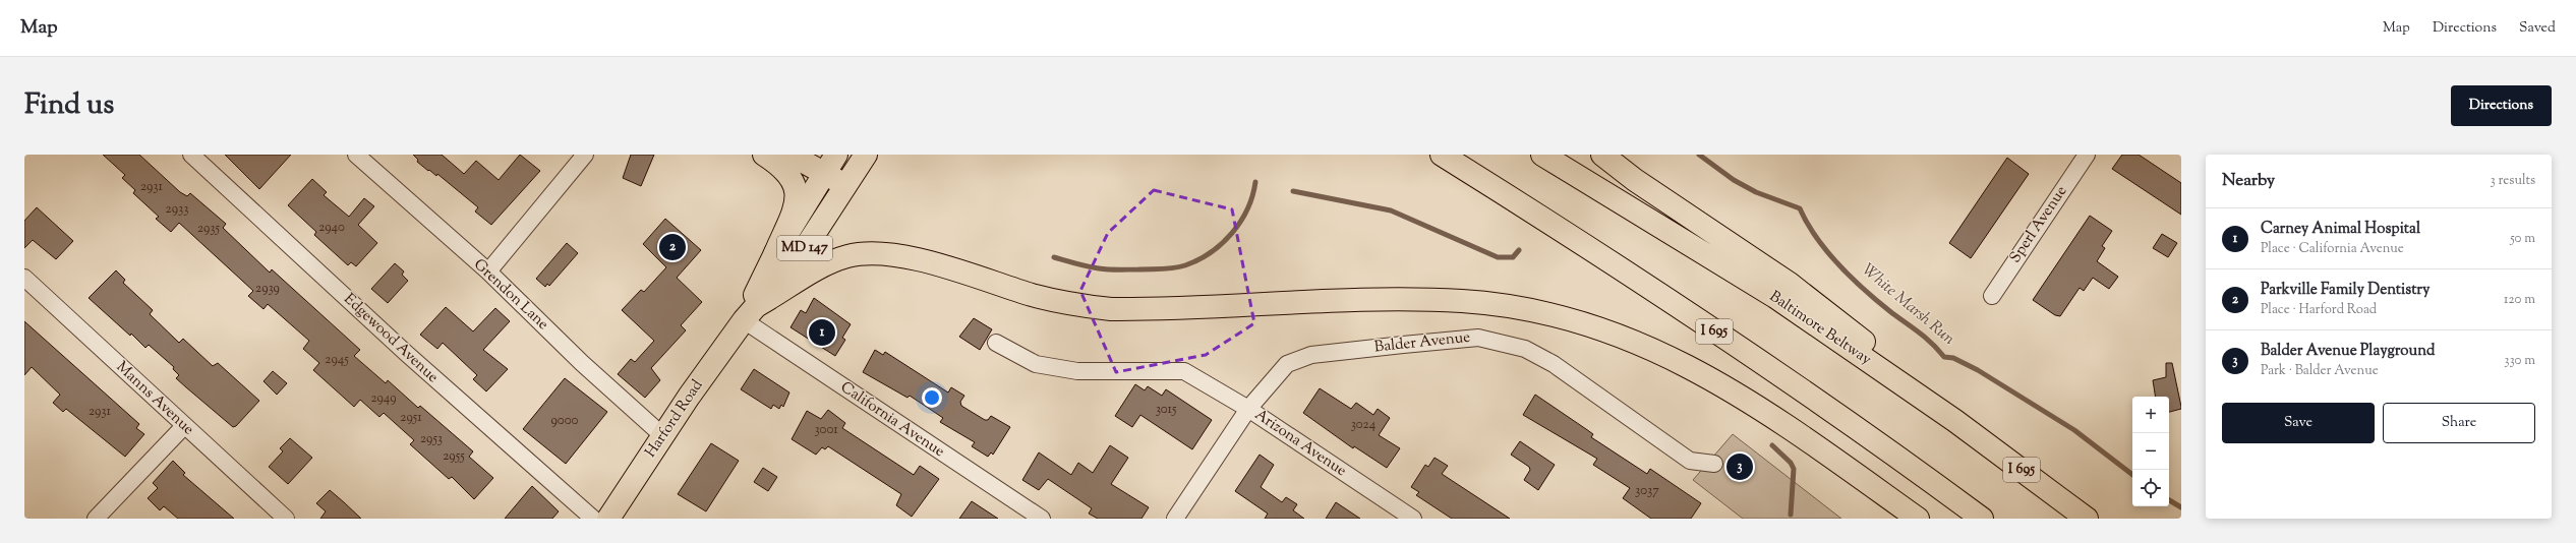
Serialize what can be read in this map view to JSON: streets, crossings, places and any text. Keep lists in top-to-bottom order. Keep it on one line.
{"streets":{"main road":["MD 147","Baltimore Beltway","I 695","Harford Road"],"street":["Sperl Avenue","Grendon Lane","Edgewood Avenue","Balder Avenue","Manns Avenue","California Avenue","Arizona Avenue"]},"crossings":[["Grendon Lane","Harford Road"],["Balder Avenue","Arizona Avenue"],["Harford Road","California Avenue"]],"water":["White Marsh Run"],"house_numbers":["2931","2933","2940","2935","2939","2945","2949","3015","2931","2951","9000","3024","3001","2953","2955","3037"],"page":{"header":"Map","nav":["Map","Directions","Saved"],"title":"Find us","buttons":["Directions",["Save","Share"]],"heading":["Nearby","3 results"],"list":[{"mark":"1","name":"Carney Animal Hospital","note":"Place · California Avenue","value":"50 m"},{"mark":"2","name":"Parkville Family Dentistry","note":"Place · Harford Road","value":"120 m"},{"mark":"3","name":"Balder Avenue Playground","note":"Park · Balder Avenue","value":"330 m"}],"pins":["2","1","3"],"map_buttons":["+","−"]}}
